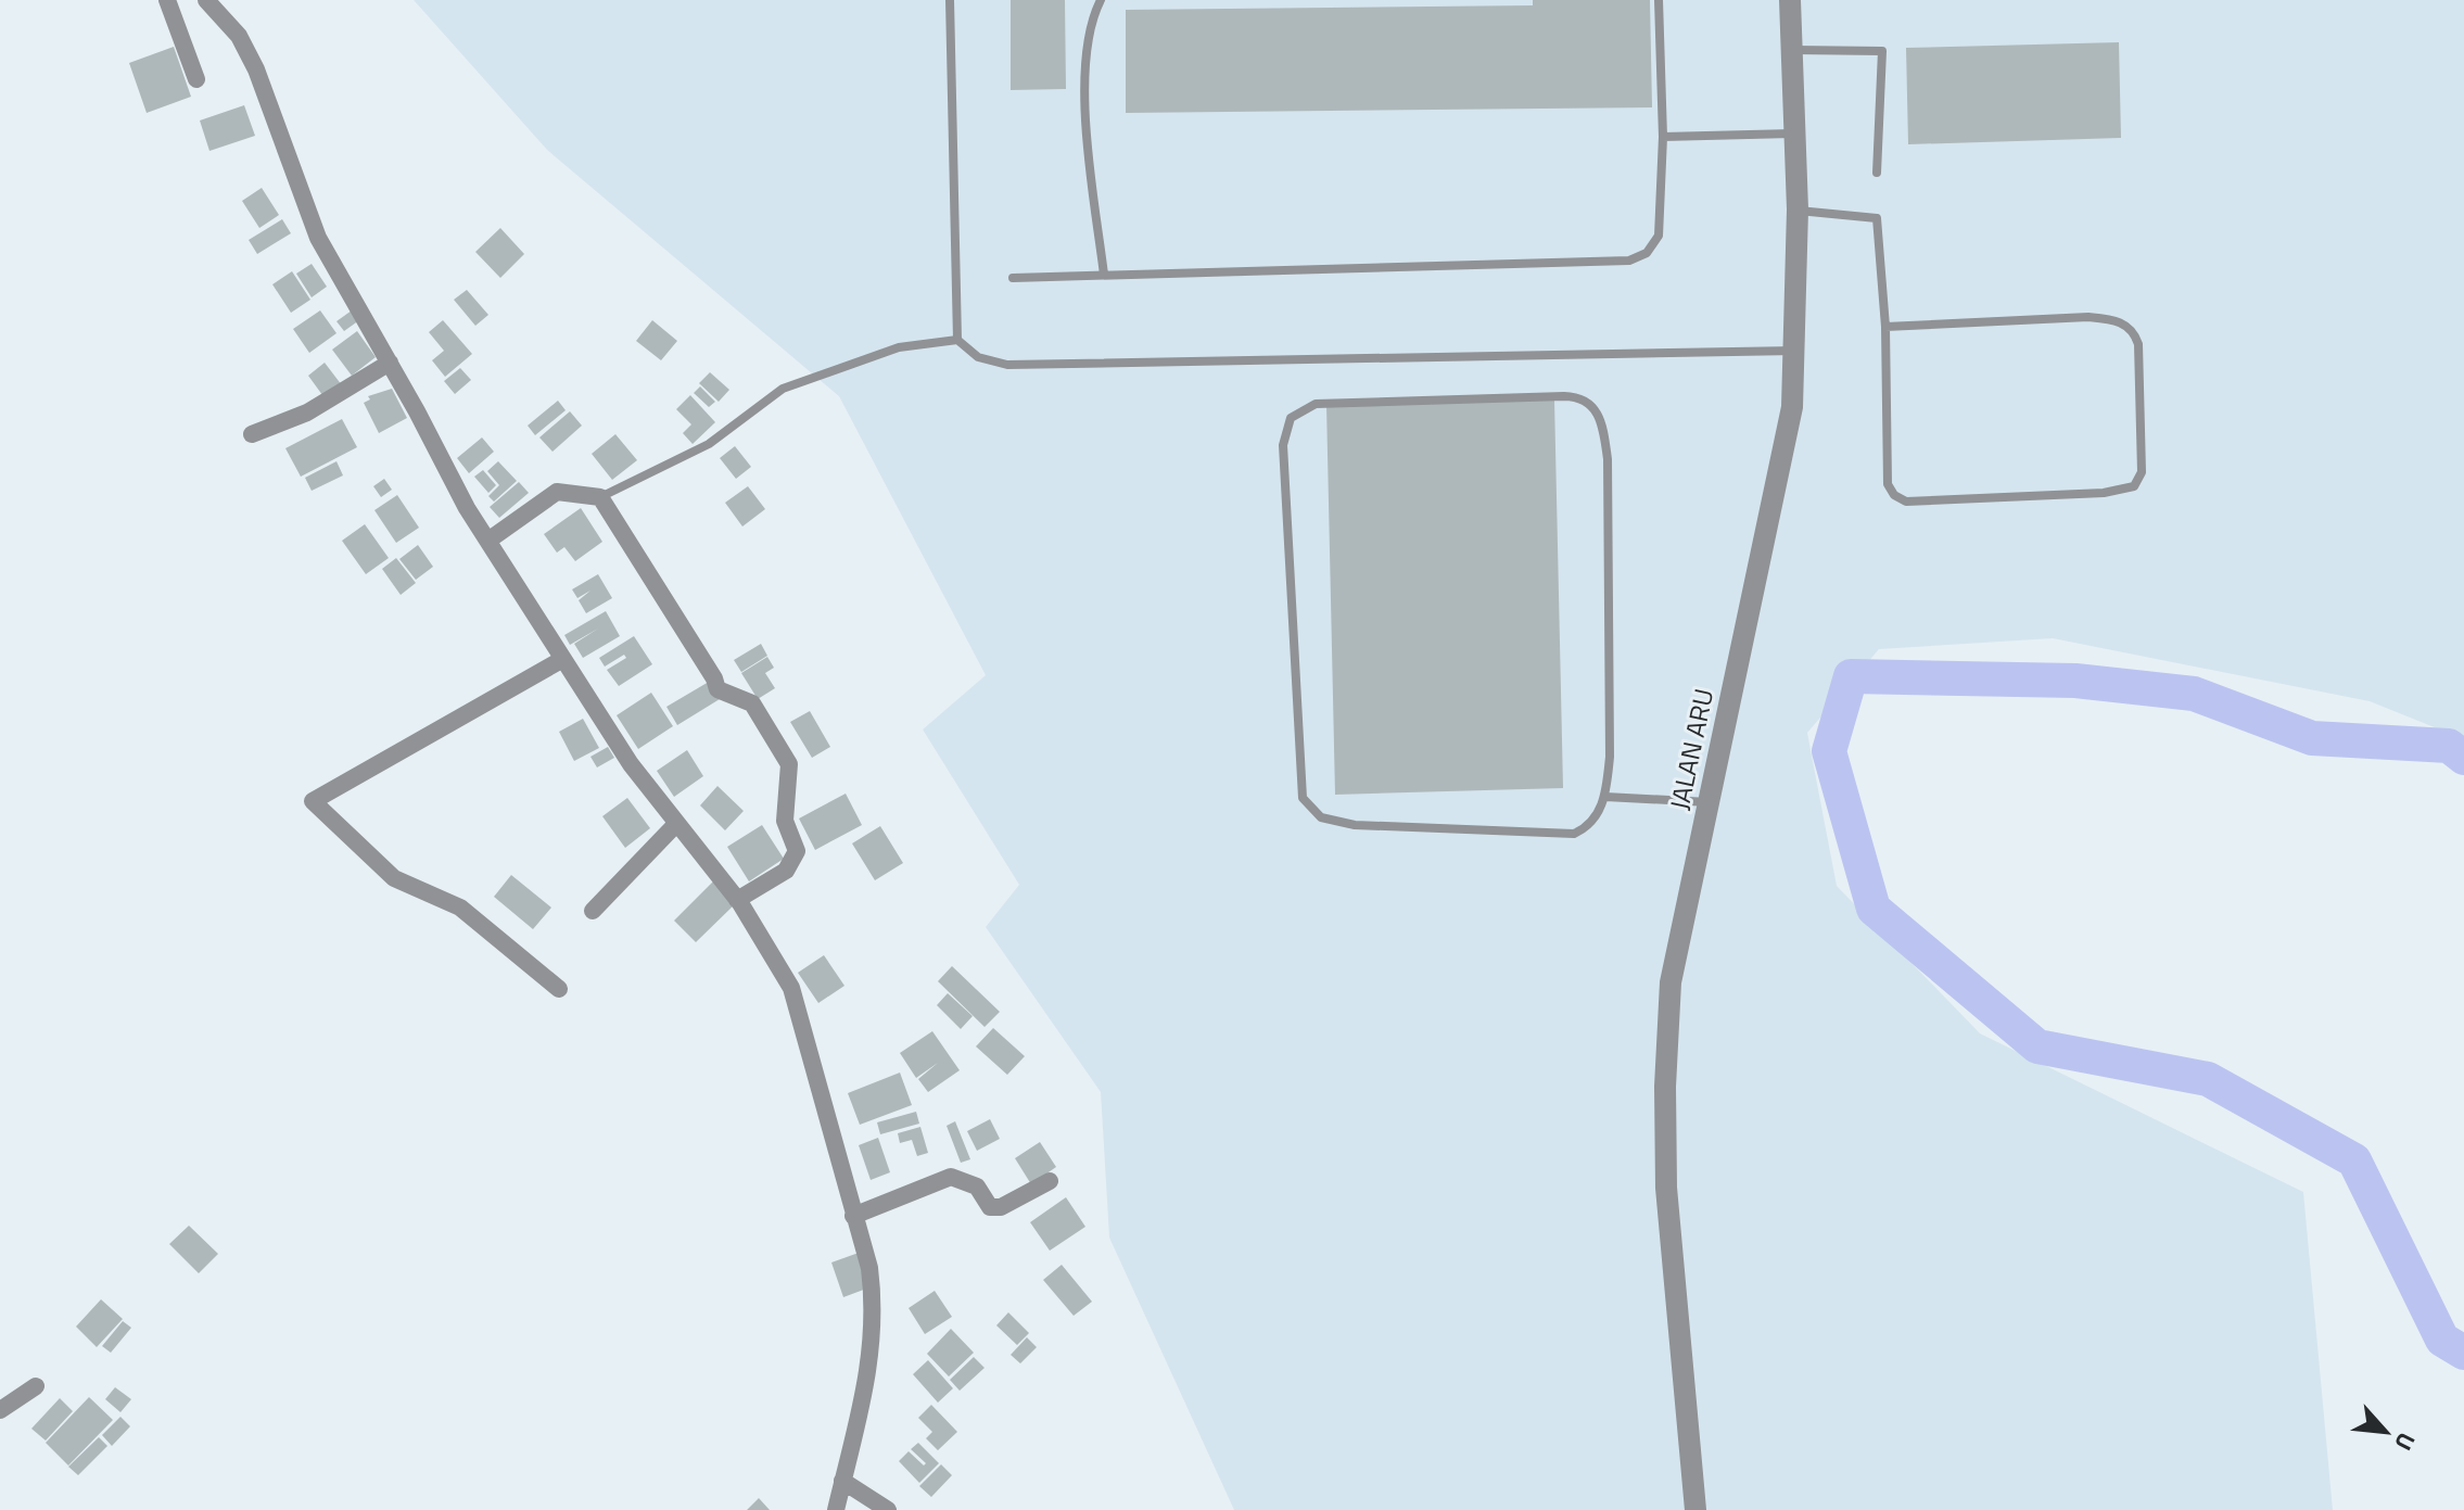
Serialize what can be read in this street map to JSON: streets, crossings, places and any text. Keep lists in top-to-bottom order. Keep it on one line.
{"streets":{"street":["JALAN ARU"]},"north":"bottom right"}
